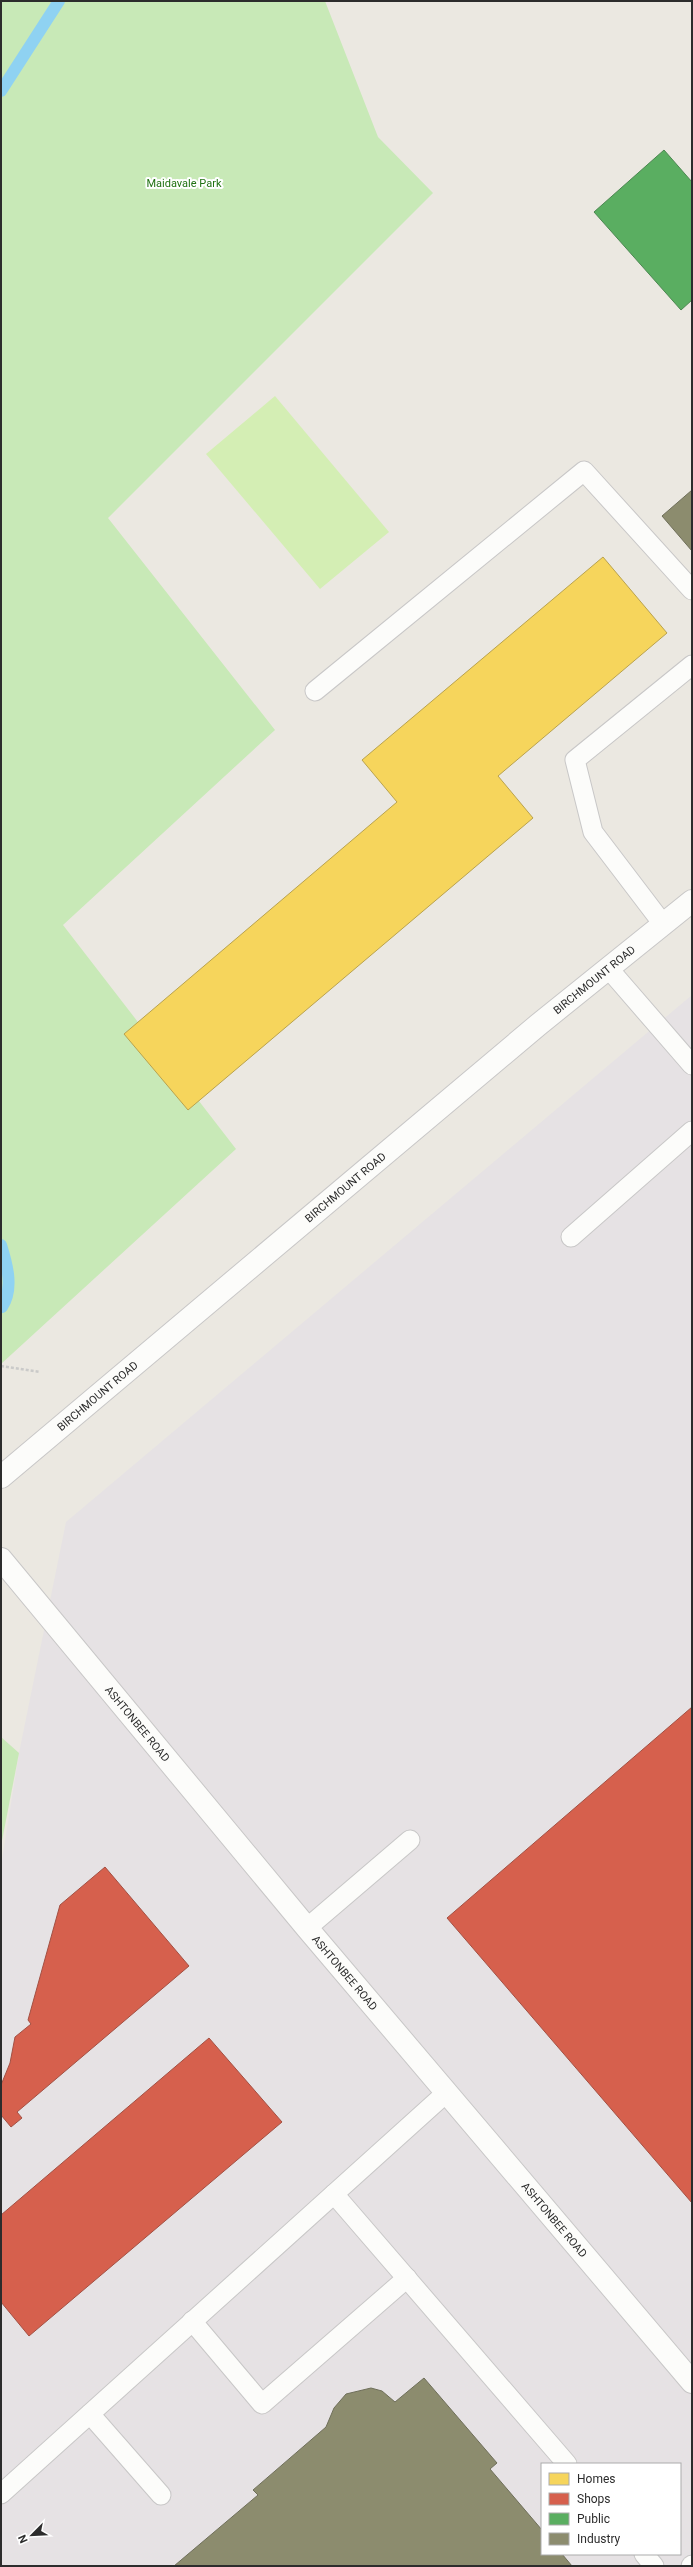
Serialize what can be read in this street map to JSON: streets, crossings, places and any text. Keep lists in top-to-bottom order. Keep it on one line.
{"streets":{"street":["BIRCHMOUNT ROAD","ASHTONBEE ROAD"]},"parks":["Maidavale Park"],"legend":["Homes","Shops","Public","Industry"],"north":"bottom left"}
